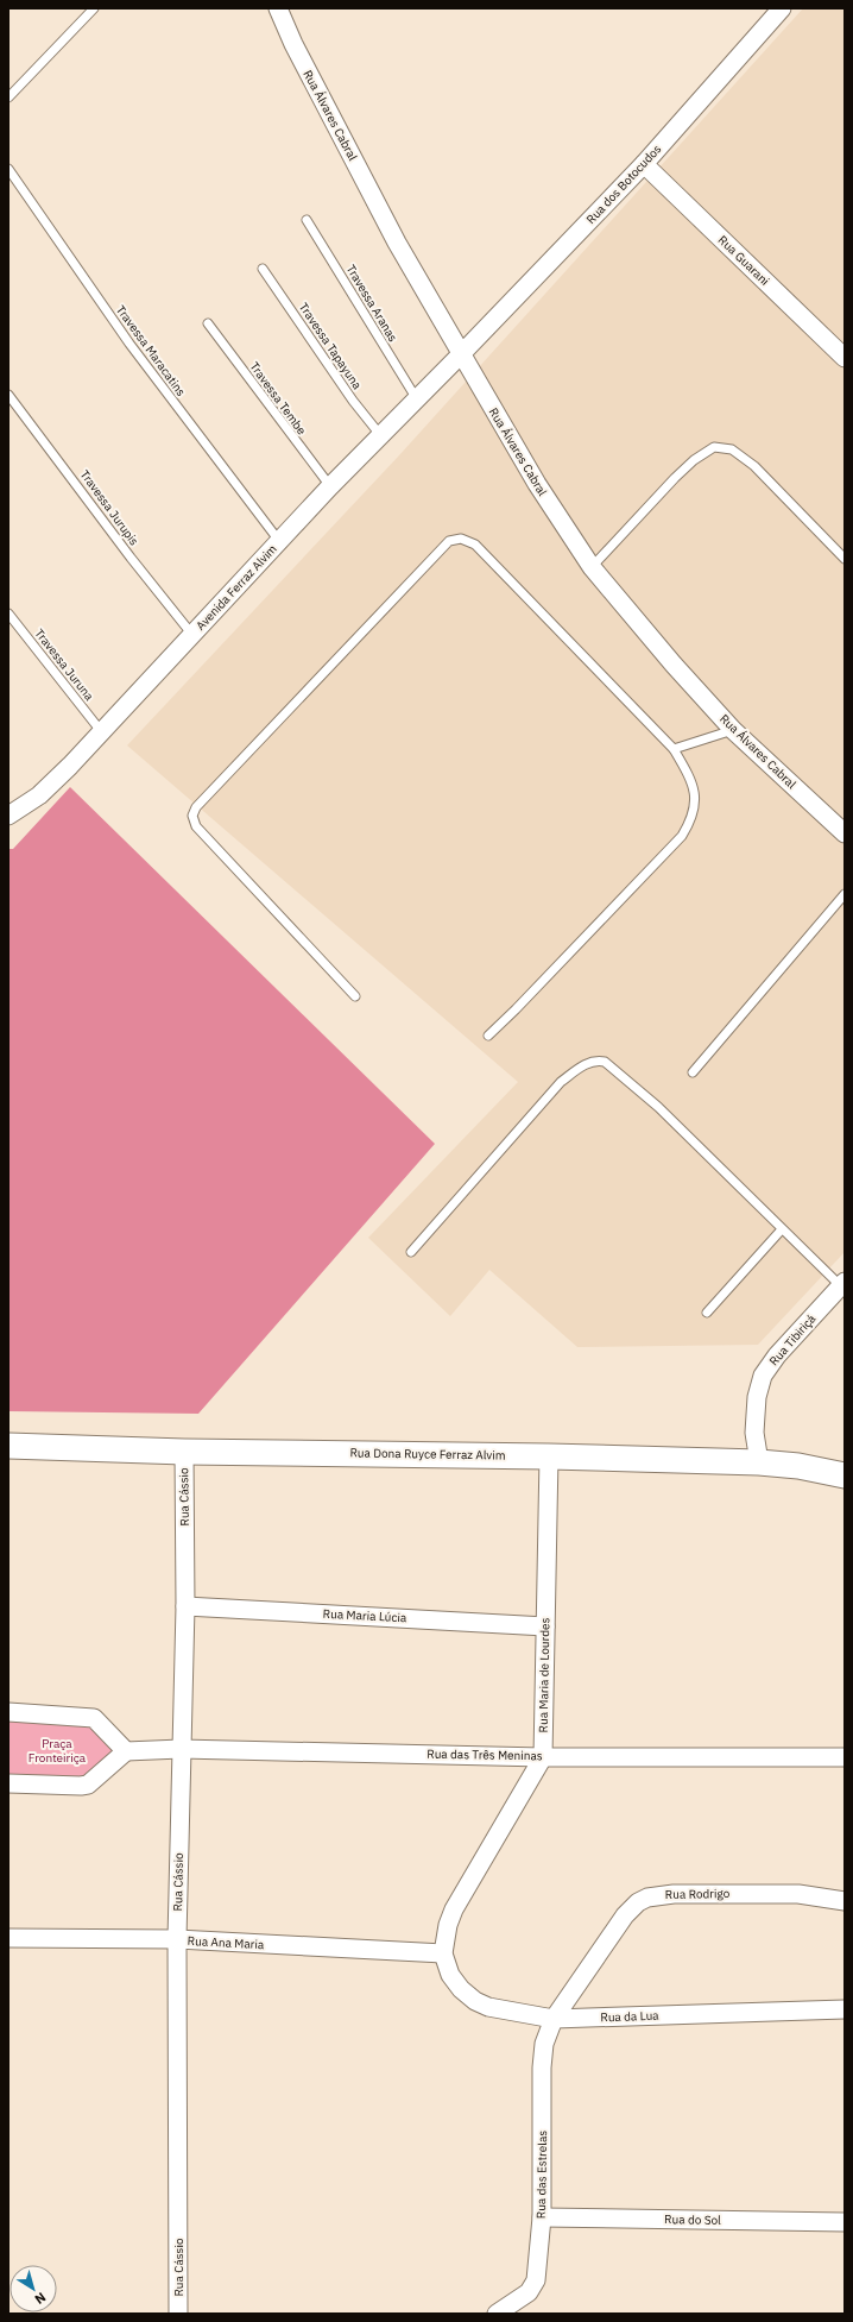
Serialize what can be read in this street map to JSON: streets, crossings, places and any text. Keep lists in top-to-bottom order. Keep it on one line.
{"streets":{"main road":["Rua Dona Ruyce Ferraz Alvim"],"street":["Rua Álvares Cabral","Rua dos Botocudos","Rua Guarani","Avenida Ferraz Alvim","Rua Tibiriçá","Rua Cássio","Rua Maria Lúcia","Rua Maria de Lourdes","Rua das Três Meninas","Rua Rodrigo","Rua Ana Maria","Rua da Lua","Rua das Estrelas","Rua do Sol"],"lane":["Travessa Aranas","Travessa Tapayuna","Travessa Maracatins","Travessa Tembe","Travessa Jurupis","Travessa Juruna"]},"crossings":[["Rua Álvares Cabral","Rua dos Botocudos"],["Rua Álvares Cabral","Avenida Ferraz Alvim"],["Rua dos Botocudos","Rua Guarani"],["Rua dos Botocudos","Avenida Ferraz Alvim"],["Travessa Aranas","Avenida Ferraz Alvim"],["Travessa Tapayuna","Avenida Ferraz Alvim"],["Travessa Maracatins","Avenida Ferraz Alvim"],["Travessa Tembe","Avenida Ferraz Alvim"],["Travessa Jurupis","Avenida Ferraz Alvim"],["Avenida Ferraz Alvim","Travessa Juruna"],["Rua Tibiriçá","Rua Dona Ruyce Ferraz Alvim"],["Rua Dona Ruyce Ferraz Alvim","Rua Cássio"],["Rua Dona Ruyce Ferraz Alvim","Rua Maria de Lourdes"],["Rua Cássio","Rua Maria Lúcia"],["Rua Cássio","Rua das Três Meninas"],["Rua Cássio","Rua Ana Maria"],["Rua Maria Lúcia","Rua Maria de Lourdes"],["Rua Maria de Lourdes","Rua das Três Meninas"],["Rua Maria de Lourdes","Rua Ana Maria"],["Rua Maria de Lourdes","Rua da Lua"],["Rua Rodrigo","Rua da Lua"],["Rua Rodrigo","Rua das Estrelas"],["Rua Ana Maria","Rua da Lua"],["Rua da Lua","Rua das Estrelas"],["Rua das Estrelas","Rua do Sol"]],"parks":["Praça Fronteiriça"],"north":"bottom right"}
